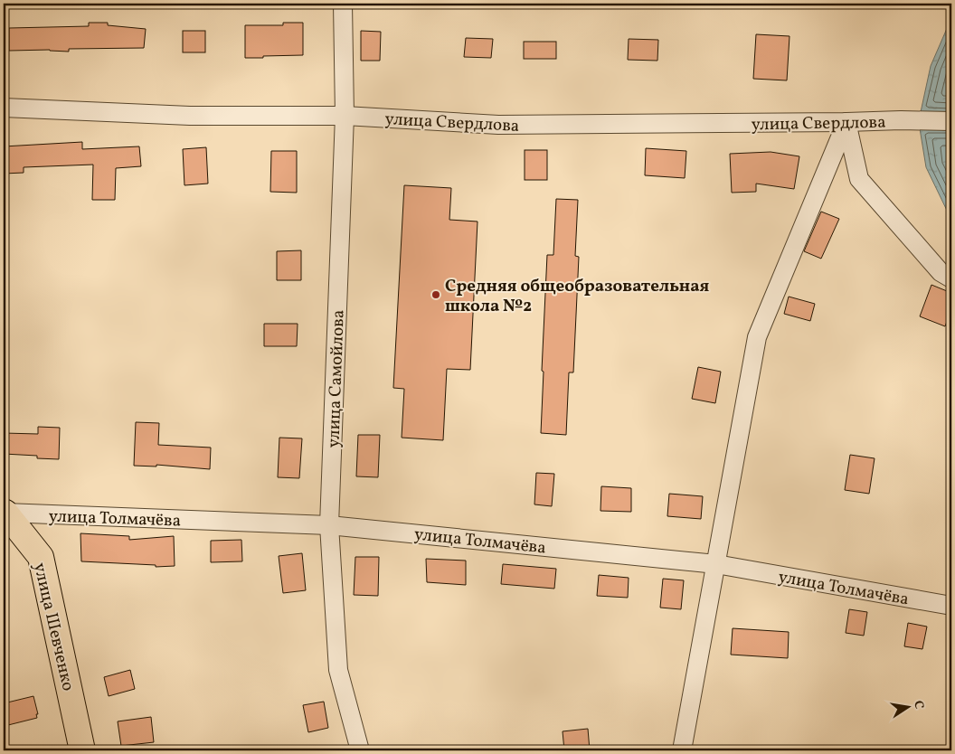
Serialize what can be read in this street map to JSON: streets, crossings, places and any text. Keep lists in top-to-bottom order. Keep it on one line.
{"streets":{"main road":["улица Шевченко"],"street":["улица Свердлова","улица Самойлова","улица Толмачёва"]},"crossings":[["улица Свердлова","улица Самойлова"],["улица Самойлова","улица Толмачёва"],["улица Толмачёва","улица Шевченко"]],"places":["Средняя общеобразовательная школа №2"],"north":"right"}
